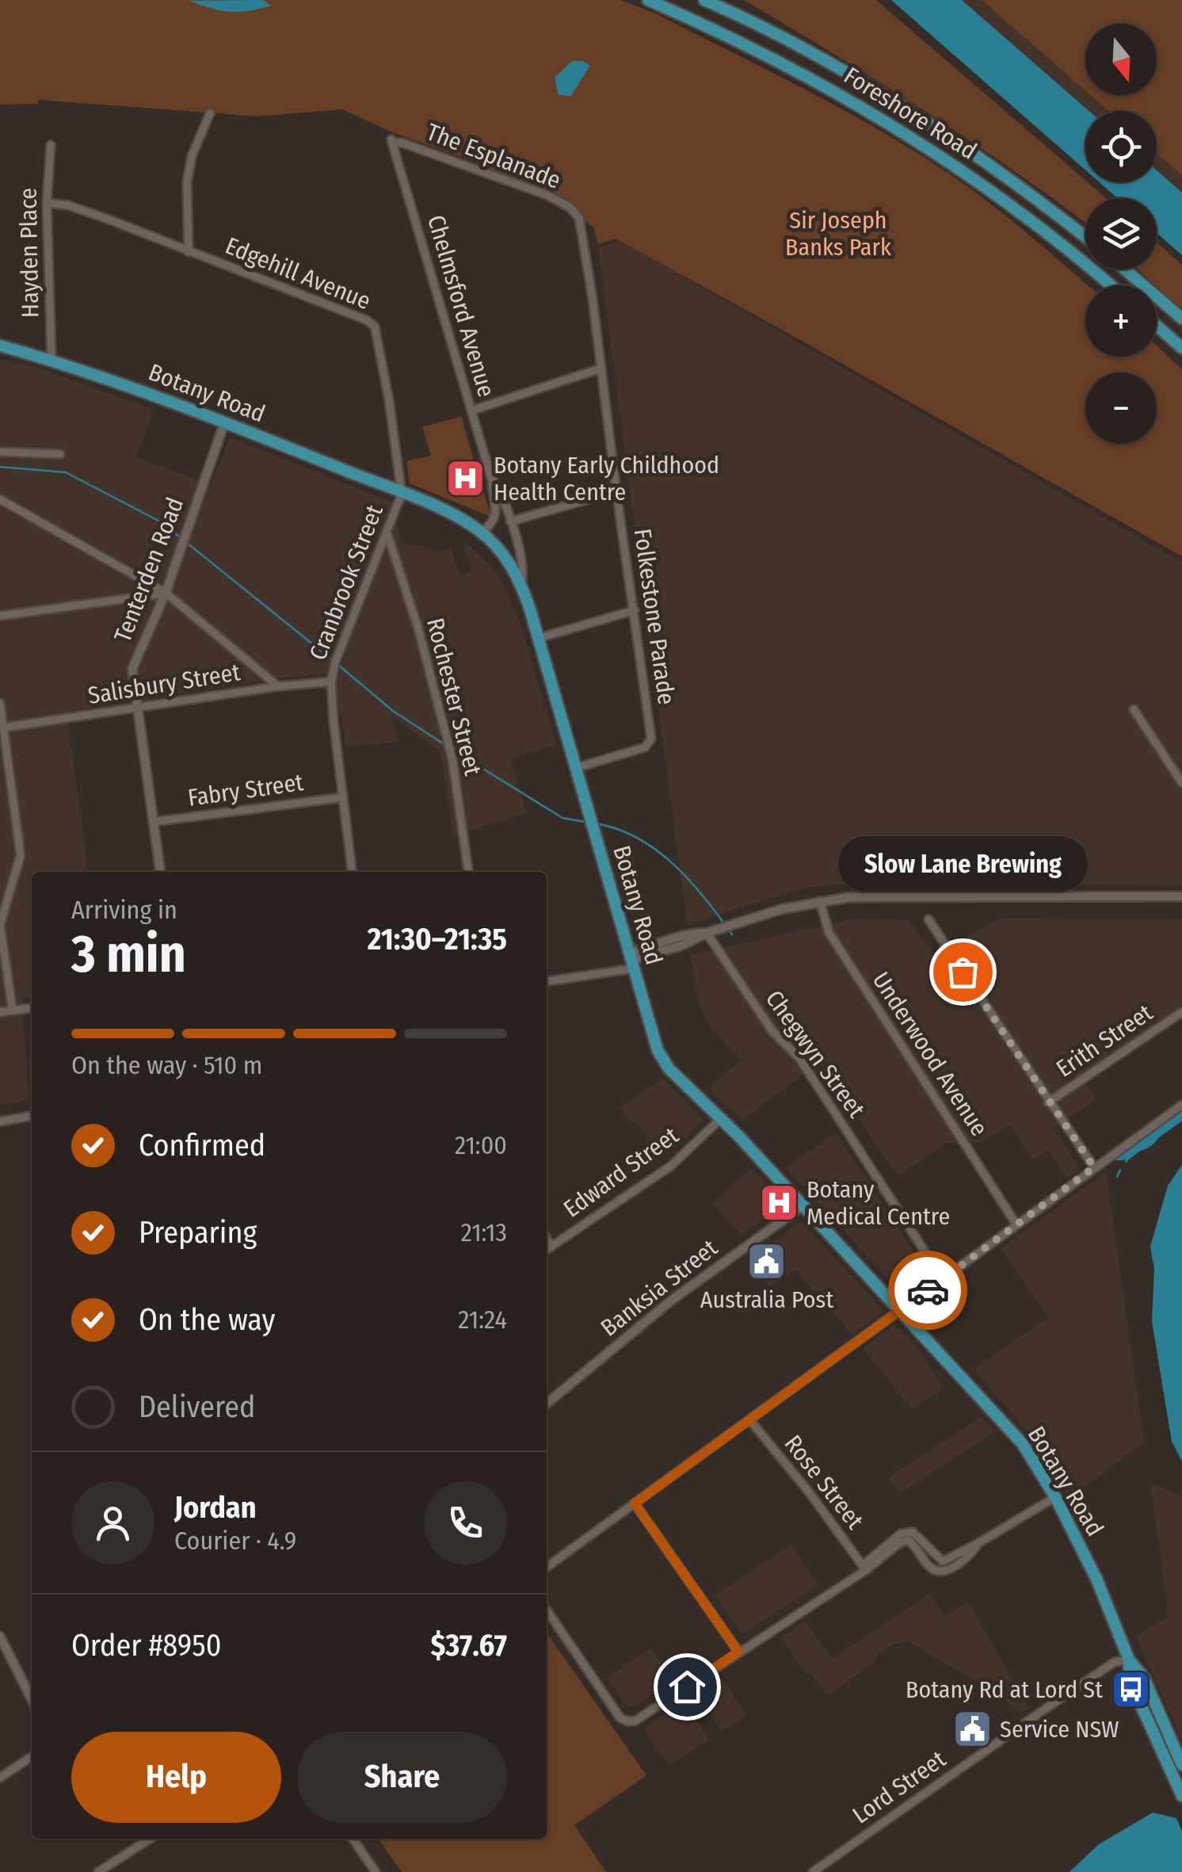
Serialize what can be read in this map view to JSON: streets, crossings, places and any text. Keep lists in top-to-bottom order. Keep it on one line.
{"streets":{"main road":["Foreshore Road","Botany Road"],"street":["The Esplanade","Hayden Place","Edgehill Avenue","Chelmsford Avenue","Tenterden Road","Cranbrook Street","Folkestone Parade","Salisbury Street","Rochester Street","Fabry Street","Erith Street","Chegwyn Street","Underwood Avenue","Edward Street","Banksia Street","Rose Street","Lord Street"]},"crossings":[["The Esplanade","Chelmsford Avenue"],["The Esplanade","Folkestone Parade"],["Hayden Place","Edgehill Avenue"],["Hayden Place","Botany Road"],["Edgehill Avenue","Botany Road"],["Edgehill Avenue","Cranbrook Street"],["Chelmsford Avenue","Botany Road"],["Botany Road","Tenterden Road"],["Botany Road","Cranbrook Street"],["Botany Road","Folkestone Parade"],["Botany Road","Edward Street"],["Botany Road","Banksia Street"],["Botany Road","Lord Street"],["Tenterden Road","Salisbury Street"],["Tenterden Road","Fabry Street"],["Cranbrook Street","Salisbury Street"],["Cranbrook Street","Rochester Street"],["Cranbrook Street","Fabry Street"]],"parks":["Sir Joseph Banks Park"],"places":{"hospital":["Botany Early Childhood Health Centre","Botany Medical Centre"],"other":["Slow Lane Brewing"],"public building":["Australia Post","Service NSW"],"bus stop":["Botany Rd at Lord St"]},"north":"bottom","page":{"map_buttons":["+","−"],"bubble":"Slow Lane Brewing","heading":["3 min","Arriving in","21:30–21:35"],"panel":["Jordan","Courier · 4.9","Order #8950","$37.67"],"bar":"On the way · 510 m","list":[["Confirmed","21:00"],["Preparing","21:13"],["On the way","21:24"],"Delivered"],"buttons":["Help","Share"]}}
